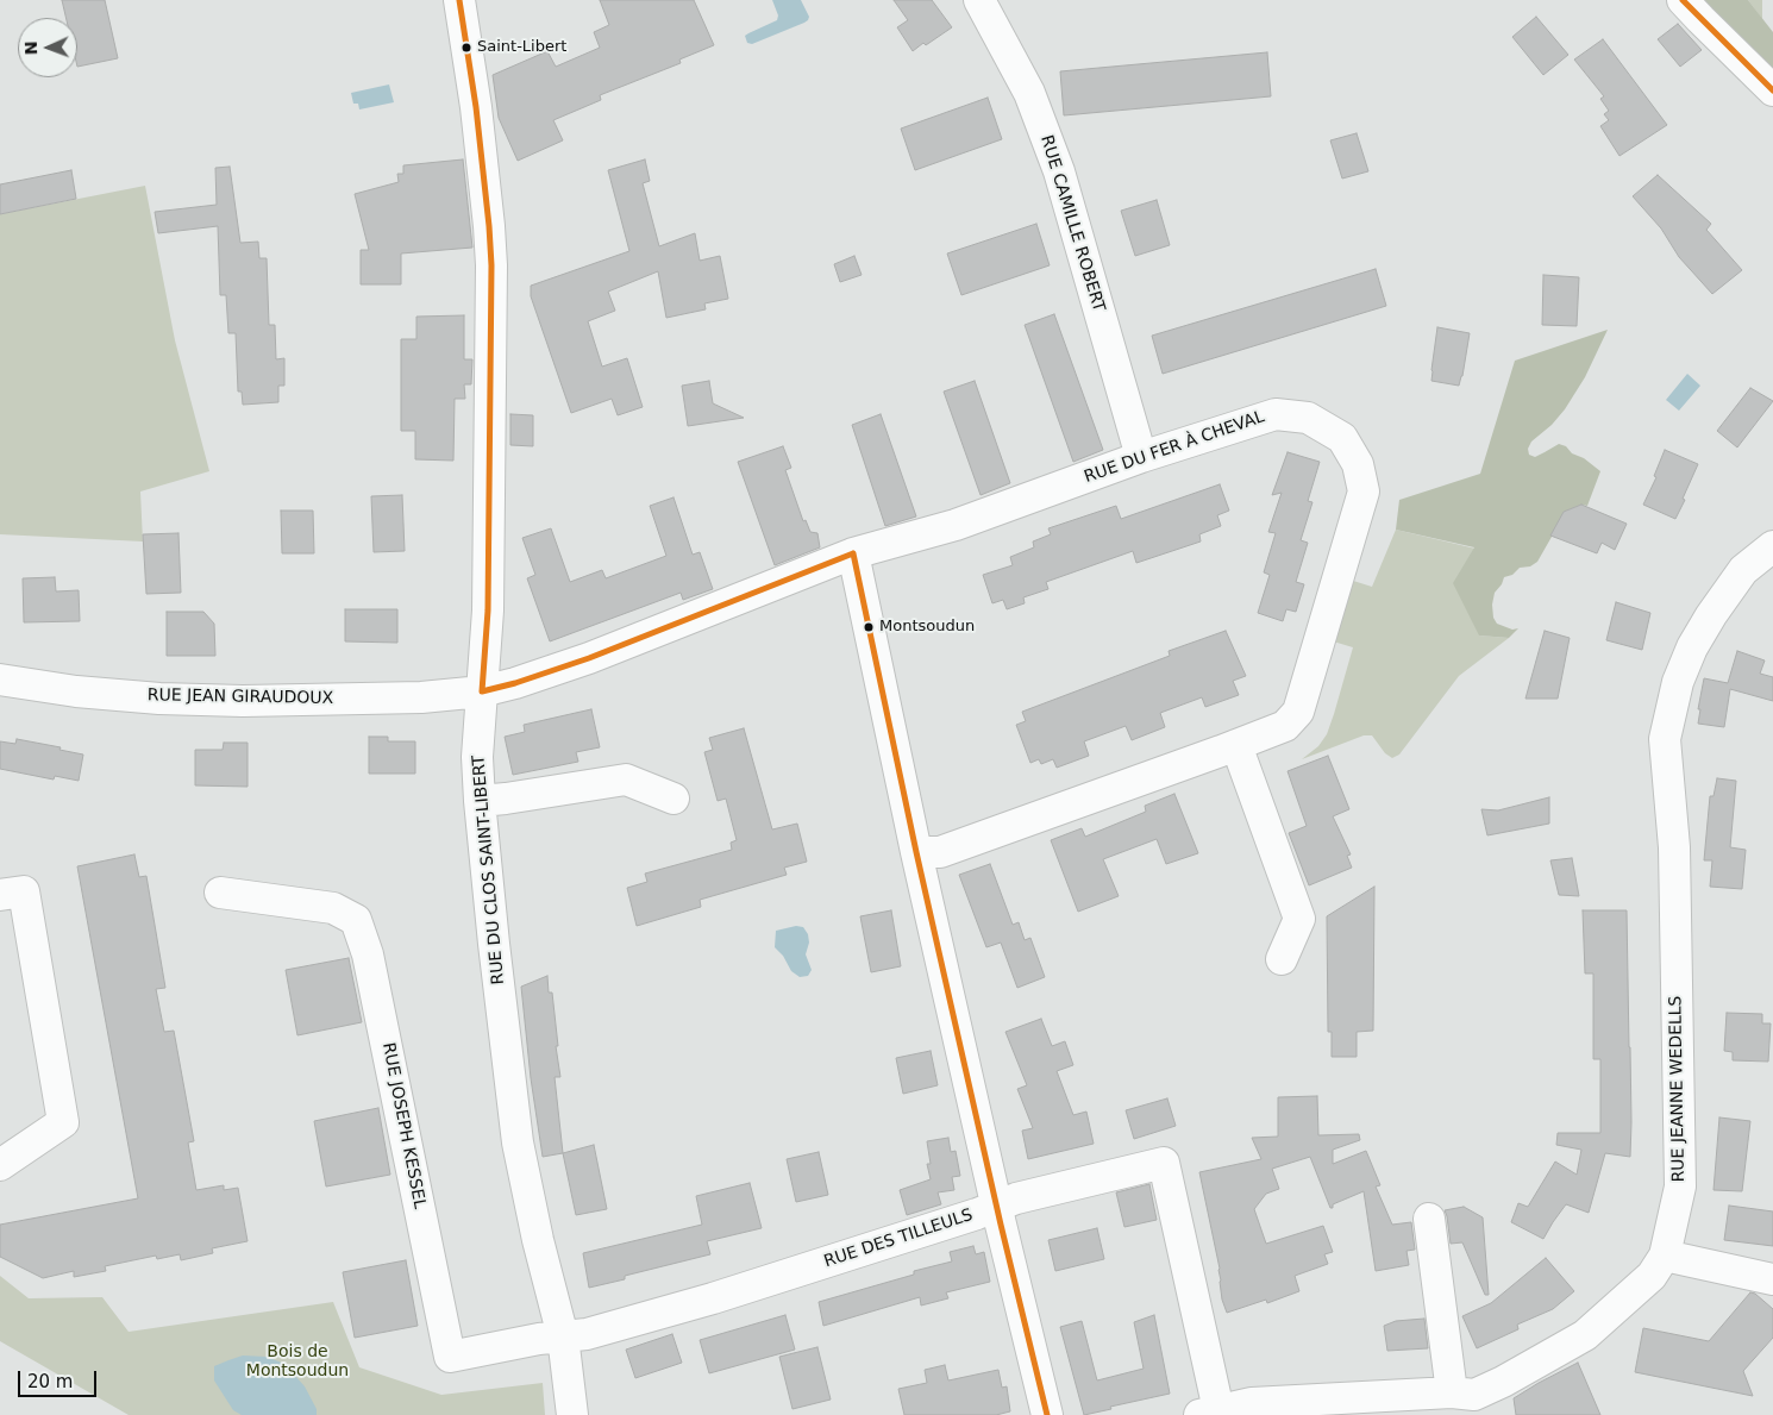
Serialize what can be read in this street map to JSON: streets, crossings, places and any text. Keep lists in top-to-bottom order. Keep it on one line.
{"streets":{"street":["RUE CAMILLE ROBERT","RUE DU FER À CHEVAL","RUE JEAN GIRAUDOUX","RUE DU CLOS SAINT-LIBERT","RUE JEANNE WEDELLS","RUE JOSEPH KESSEL","RUE DES TILLEULS"]},"crossings":[["RUE CAMILLE ROBERT","RUE DU FER À CHEVAL"],["RUE DU FER À CHEVAL","RUE JEAN GIRAUDOUX"],["RUE DU FER À CHEVAL","RUE DU CLOS SAINT-LIBERT"],["RUE JEAN GIRAUDOUX","RUE DU CLOS SAINT-LIBERT"],["RUE DU CLOS SAINT-LIBERT","RUE JOSEPH KESSEL"],["RUE DU CLOS SAINT-LIBERT","RUE DES TILLEULS"],["RUE JEANNE WEDELLS","RUE DES TILLEULS"],["RUE JOSEPH KESSEL","RUE DES TILLEULS"]],"parks":["Bois de Montsoudun"],"places":["Saint-Libert","Montsoudun"],"scale_bar":"20 m","north":"left"}
